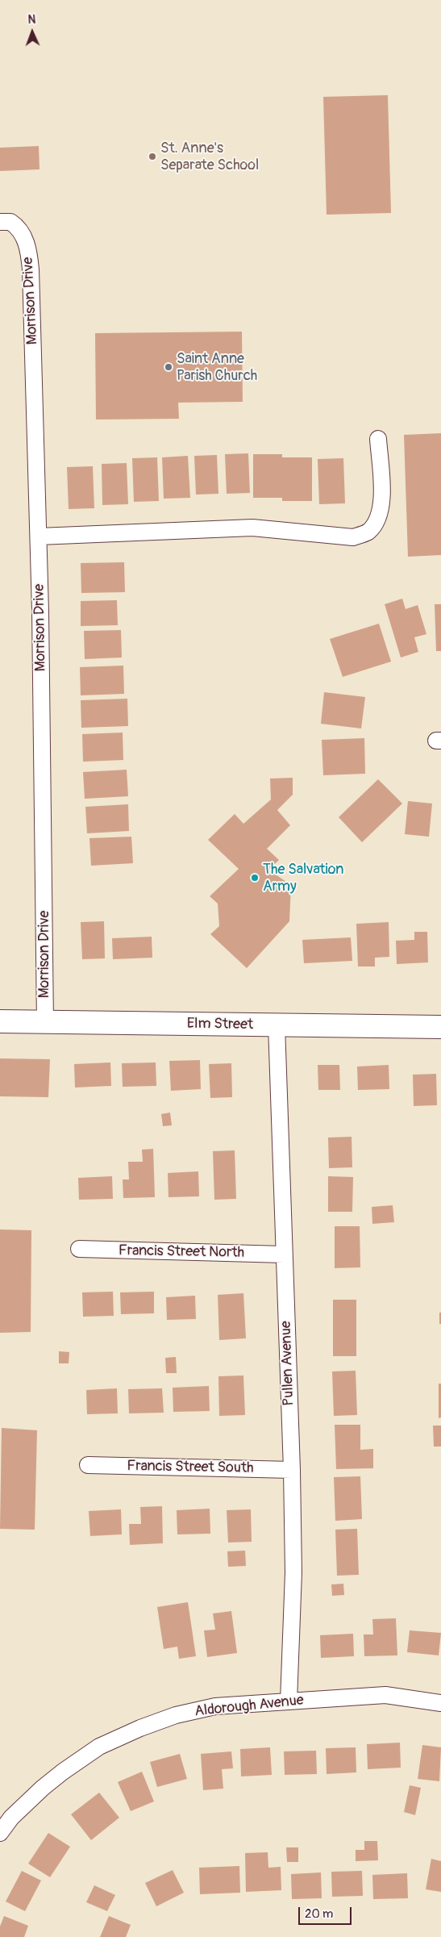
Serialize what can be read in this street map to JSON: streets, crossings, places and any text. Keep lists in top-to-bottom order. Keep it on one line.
{"streets":{"main road":["Elm Street"],"street":["Morrison Drive","Francis Street North","Pullen Avenue","Francis Street South","Aldorough Avenue"]},"crossings":[["Morrison Drive","Elm Street"],["Elm Street","Pullen Avenue"],["Francis Street North","Pullen Avenue"],["Pullen Avenue","Francis Street South"],["Pullen Avenue","Aldorough Avenue"]],"places":["St. Anne's Separate School","Saint Anne Parish Church","The Salvation Army"],"scale_bar":"20 m","north":"top"}
